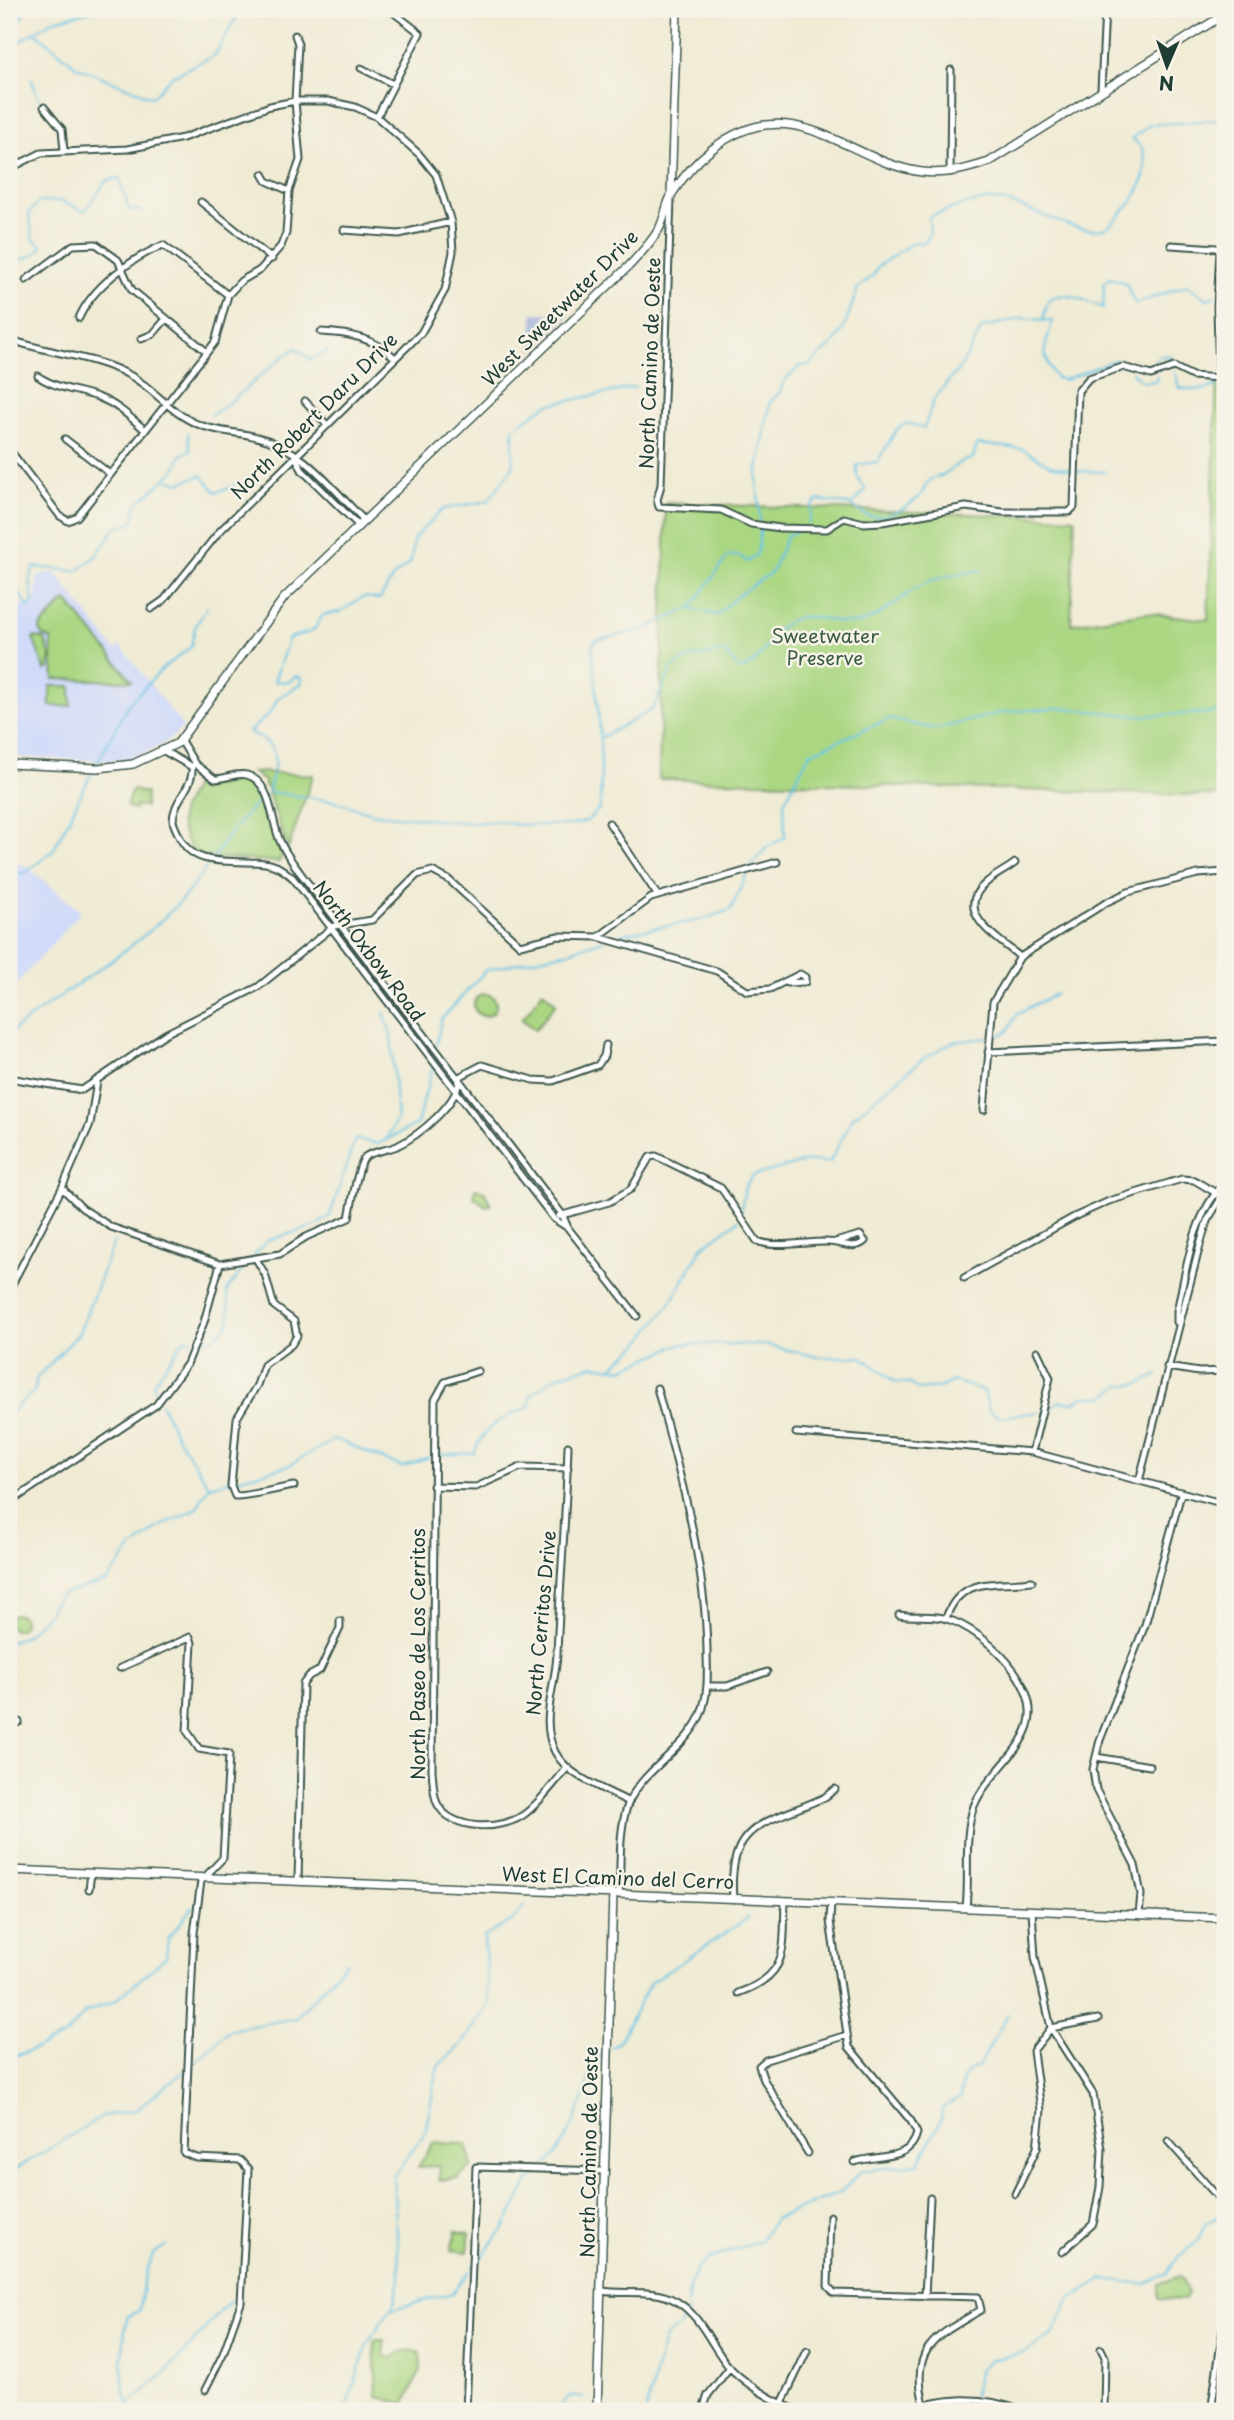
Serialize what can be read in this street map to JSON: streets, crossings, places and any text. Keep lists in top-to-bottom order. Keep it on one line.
{"streets":{"street":["West Sweetwater Drive","North Camino de Oeste","North Robert Daru Drive","North Oxbow Road","North Cerritos Drive","North Paseo de Los Cerritos","West El Camino del Cerro"]},"crossings":[["West Sweetwater Drive","North Camino de Oeste"],["West Sweetwater Drive","North Oxbow Road"],["North Camino de Oeste","West El Camino del Cerro"],["North Cerritos Drive","North Paseo de Los Cerritos"]],"parks":["Sweetwater Preserve"],"north":"bottom"}
